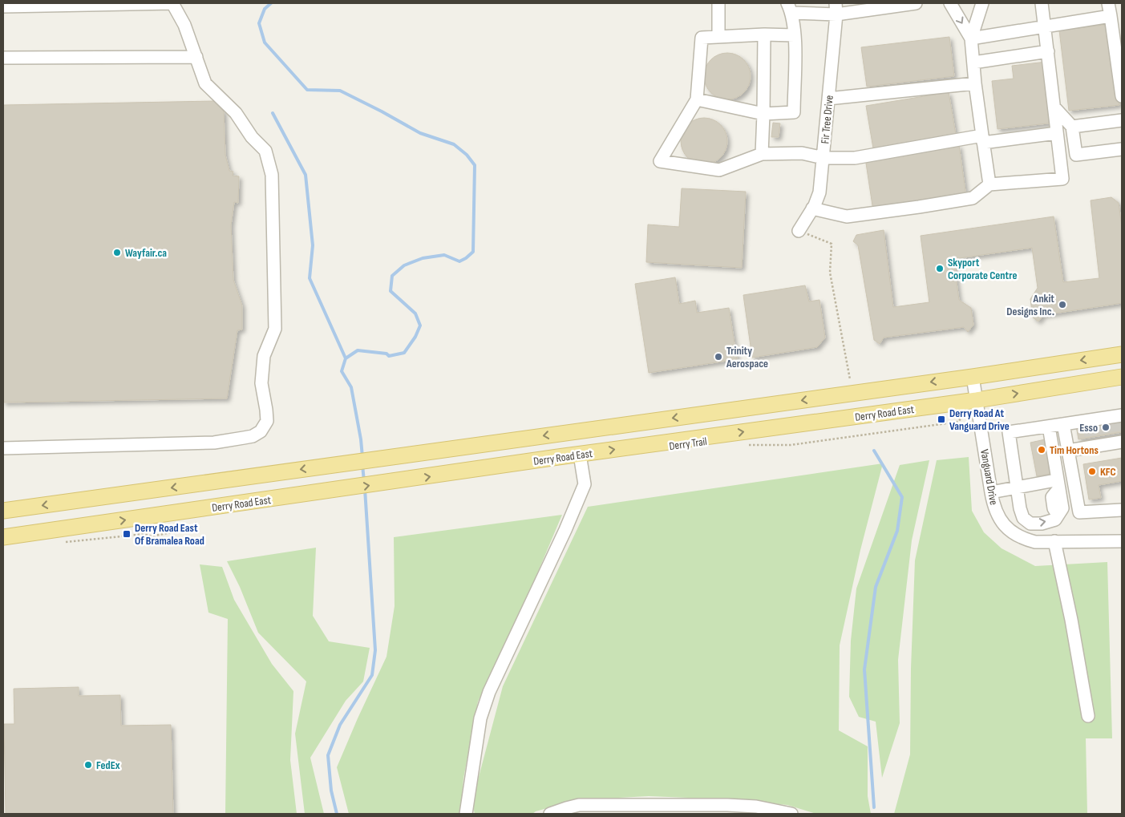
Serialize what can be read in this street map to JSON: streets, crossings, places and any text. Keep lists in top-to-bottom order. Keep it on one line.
{"streets":{"main road":["Derry Road East"],"street":["Fir Tree Drive","Vanguard Drive"]},"crossings":[["Derry Road East","Vanguard Drive"]],"places":{"other":["Wayfair.ca","Skyport Corporate Centre","Ankit Designs Inc.","Trinity Aerospace","Esso","Tim Hortons","KFC","FedEx"],"transit":["Derry Road At Vanguard Drive","Derry Road East Of Bramalea Road"]}}
